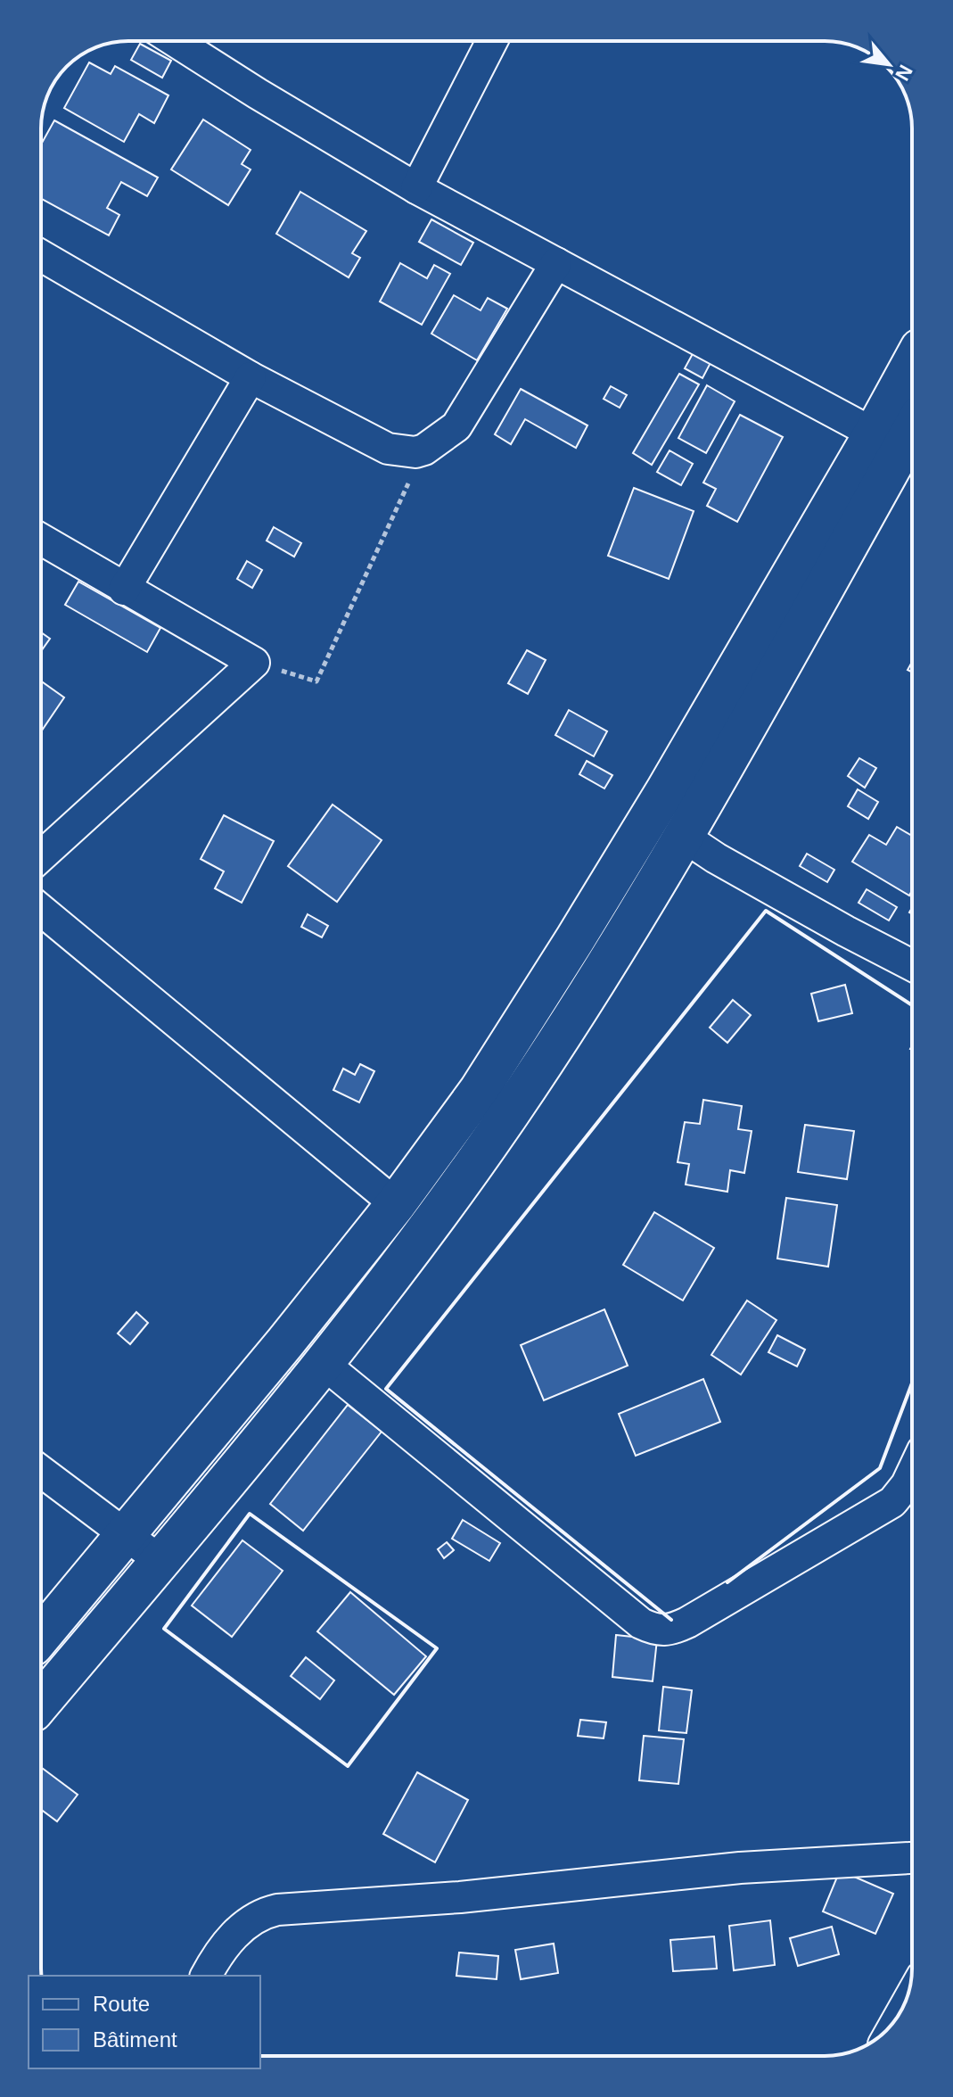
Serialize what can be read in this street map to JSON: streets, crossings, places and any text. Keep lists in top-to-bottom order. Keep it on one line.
{"legend":["Route","Bâtiment"],"north":"bottom right"}
